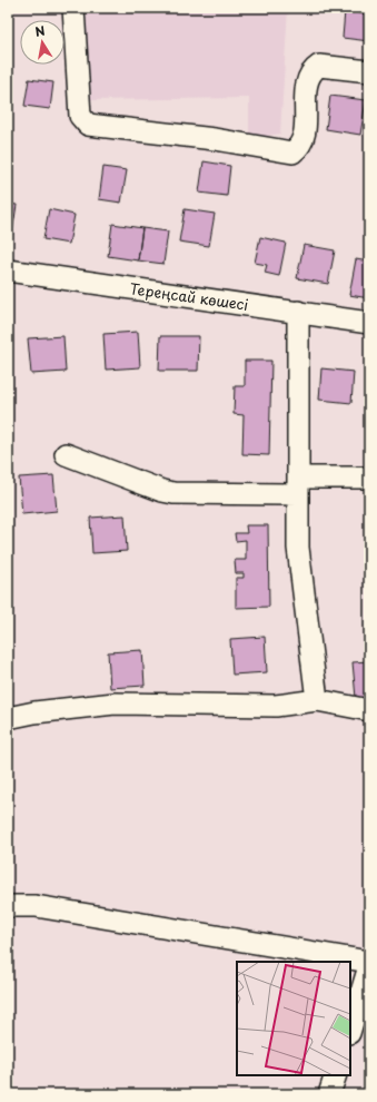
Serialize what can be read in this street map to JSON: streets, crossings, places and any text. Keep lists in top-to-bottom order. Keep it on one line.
{"streets":{"street":["Тереңсай көшесі"]},"north":"top"}
